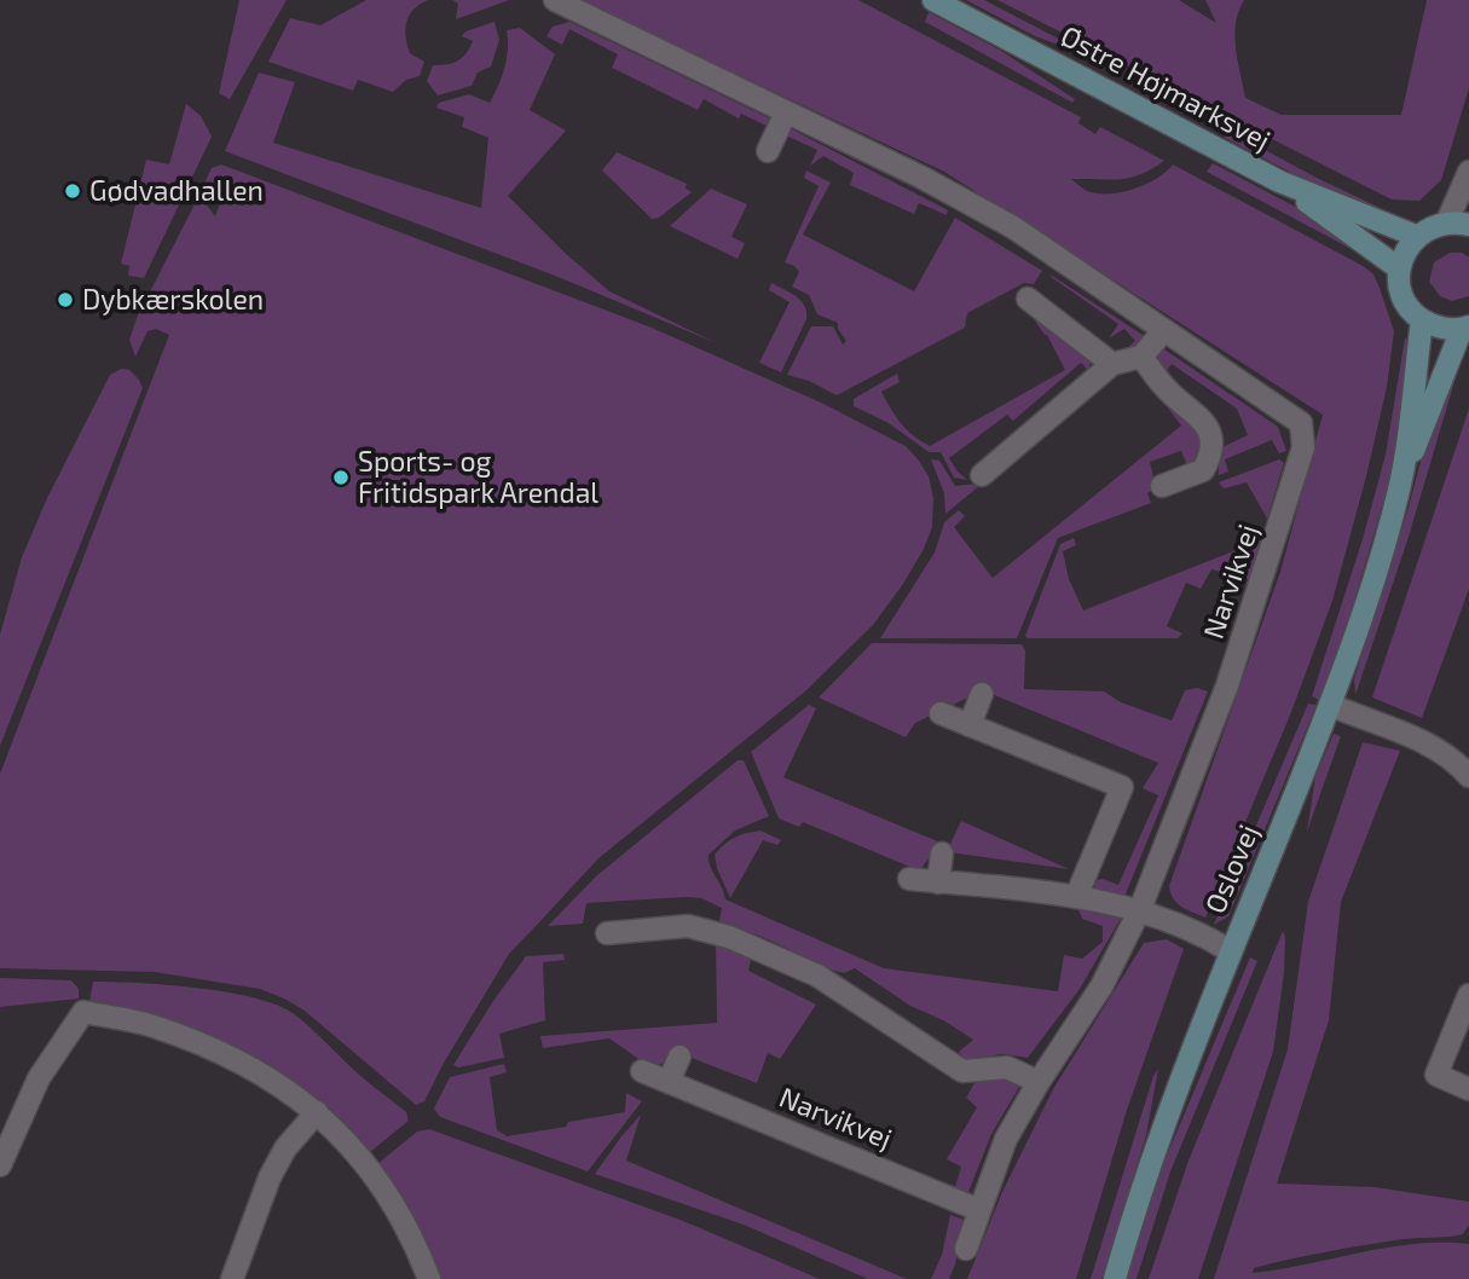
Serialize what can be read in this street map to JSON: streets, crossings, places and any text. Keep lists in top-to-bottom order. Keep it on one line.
{"streets":{"street":["Østre Højmarksvej","Narvikvej","Oslovej"]},"places":["Gødvadhallen","Dybkærskolen","Sports- og Fritidspark Arendal"]}
